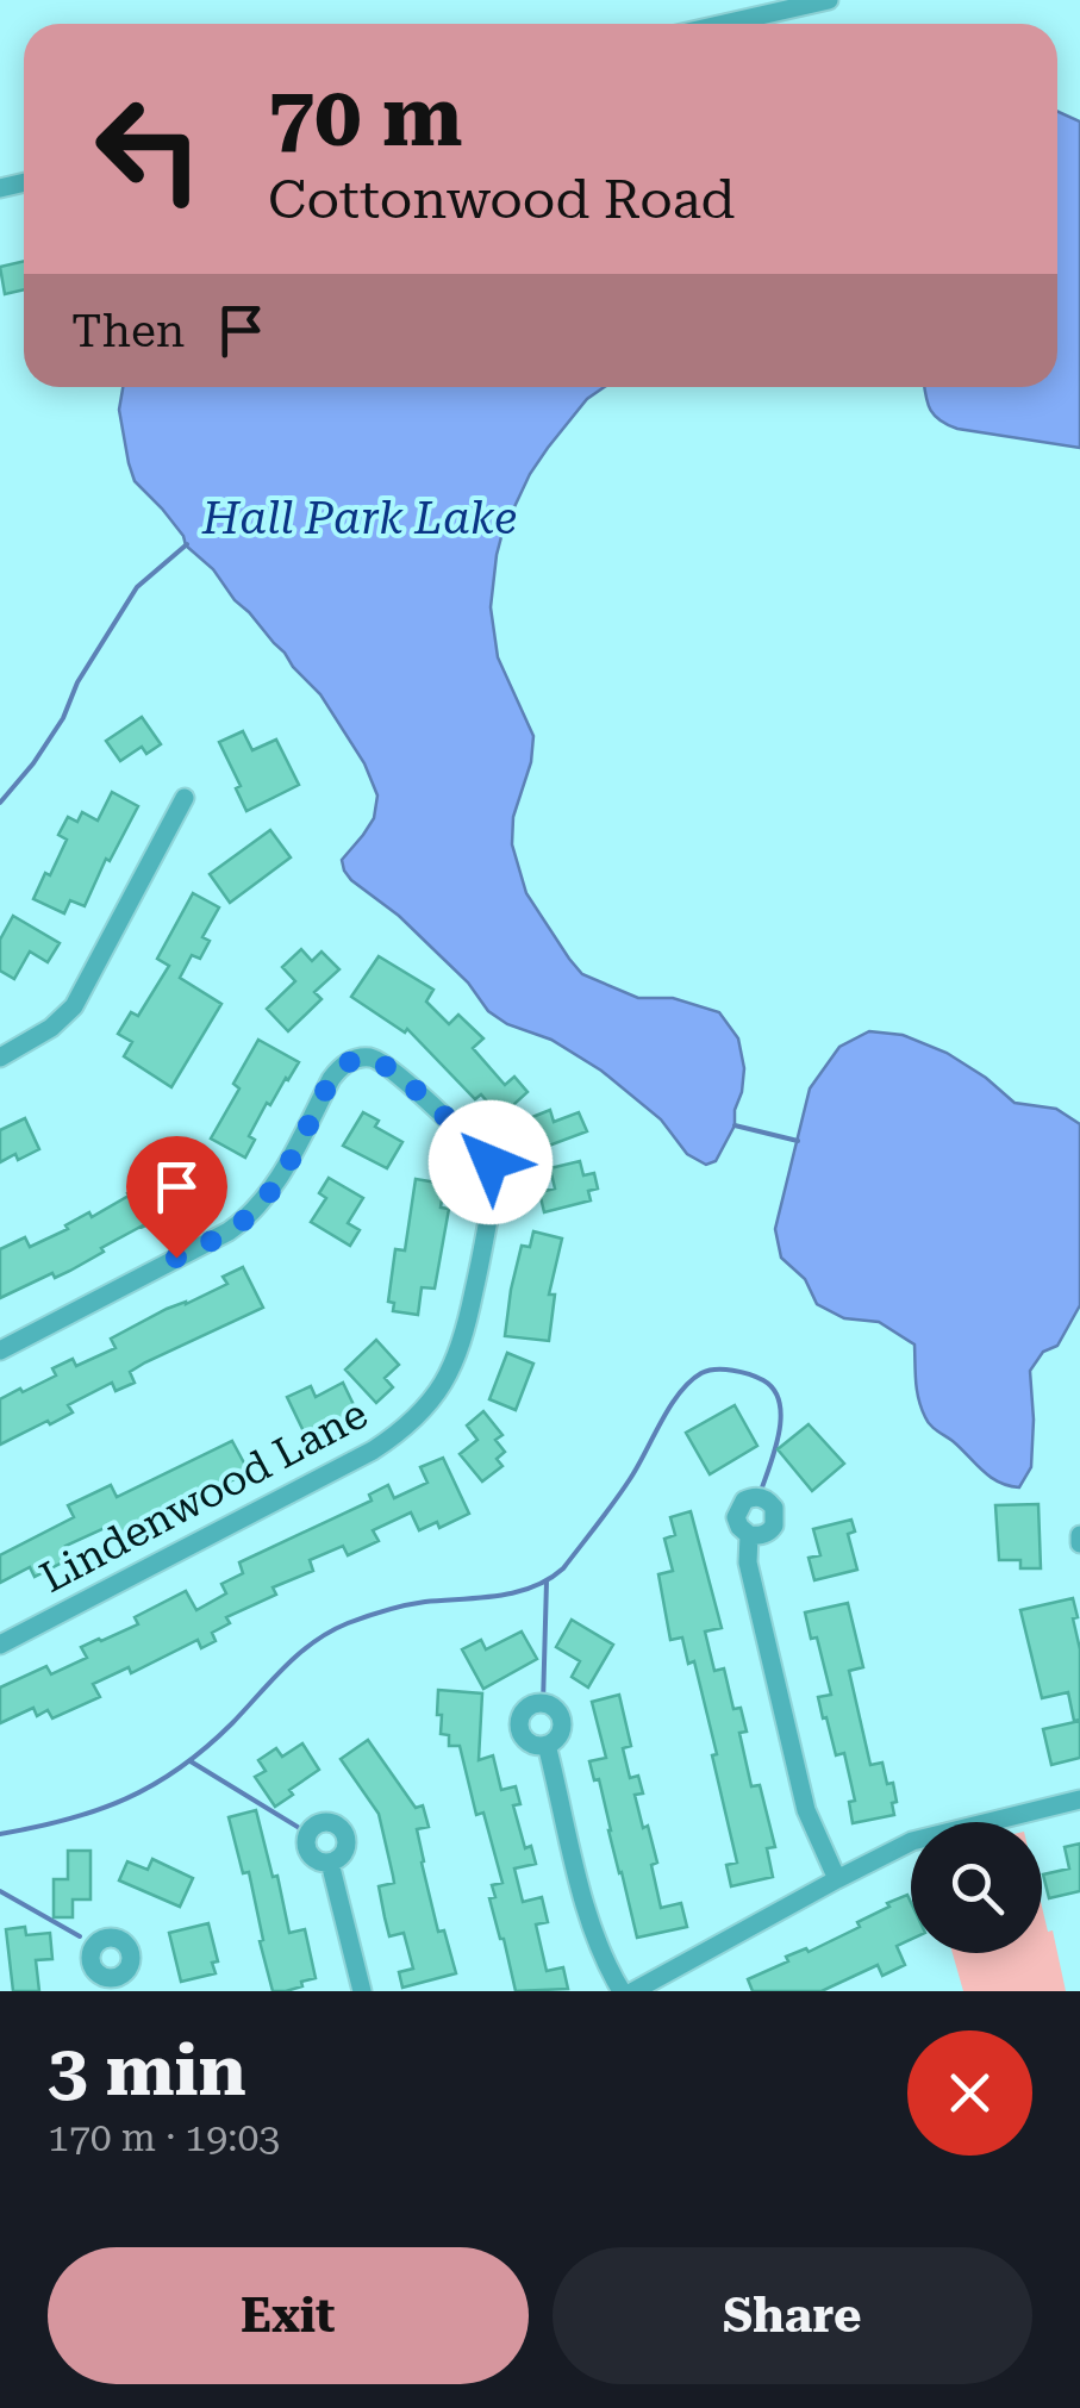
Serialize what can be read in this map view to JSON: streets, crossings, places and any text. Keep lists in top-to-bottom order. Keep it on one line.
{"streets":{"street":["Lindenwood Lane"]},"water":["Hall Park Lake"],"page":{"turn":["70 m","Cottonwood Road"],"then":"Then","heading":["3 min","170 m · 19:03"],"buttons":["Exit","Share"]}}
